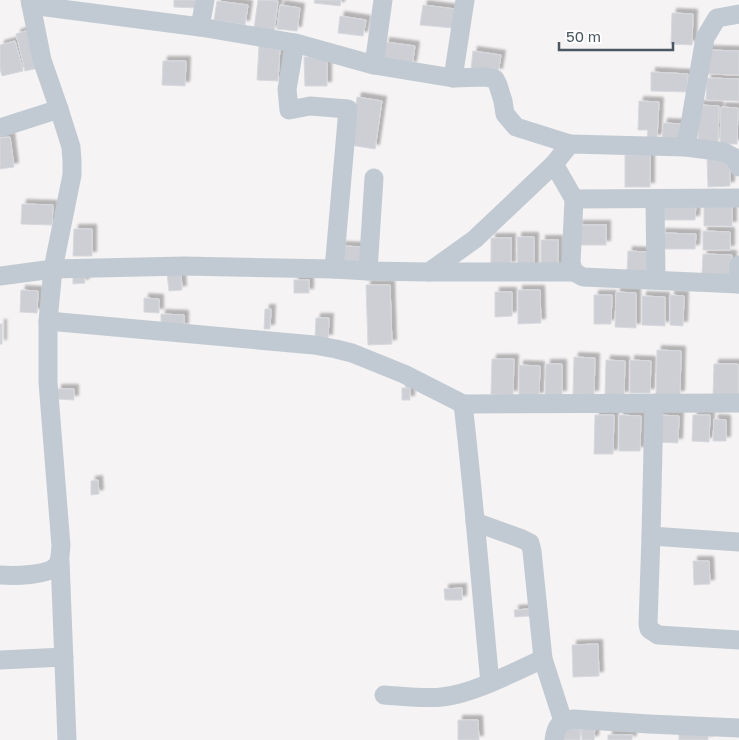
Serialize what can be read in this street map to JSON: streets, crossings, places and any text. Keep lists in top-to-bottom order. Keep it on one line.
{"scale_bar":"50 m"}
